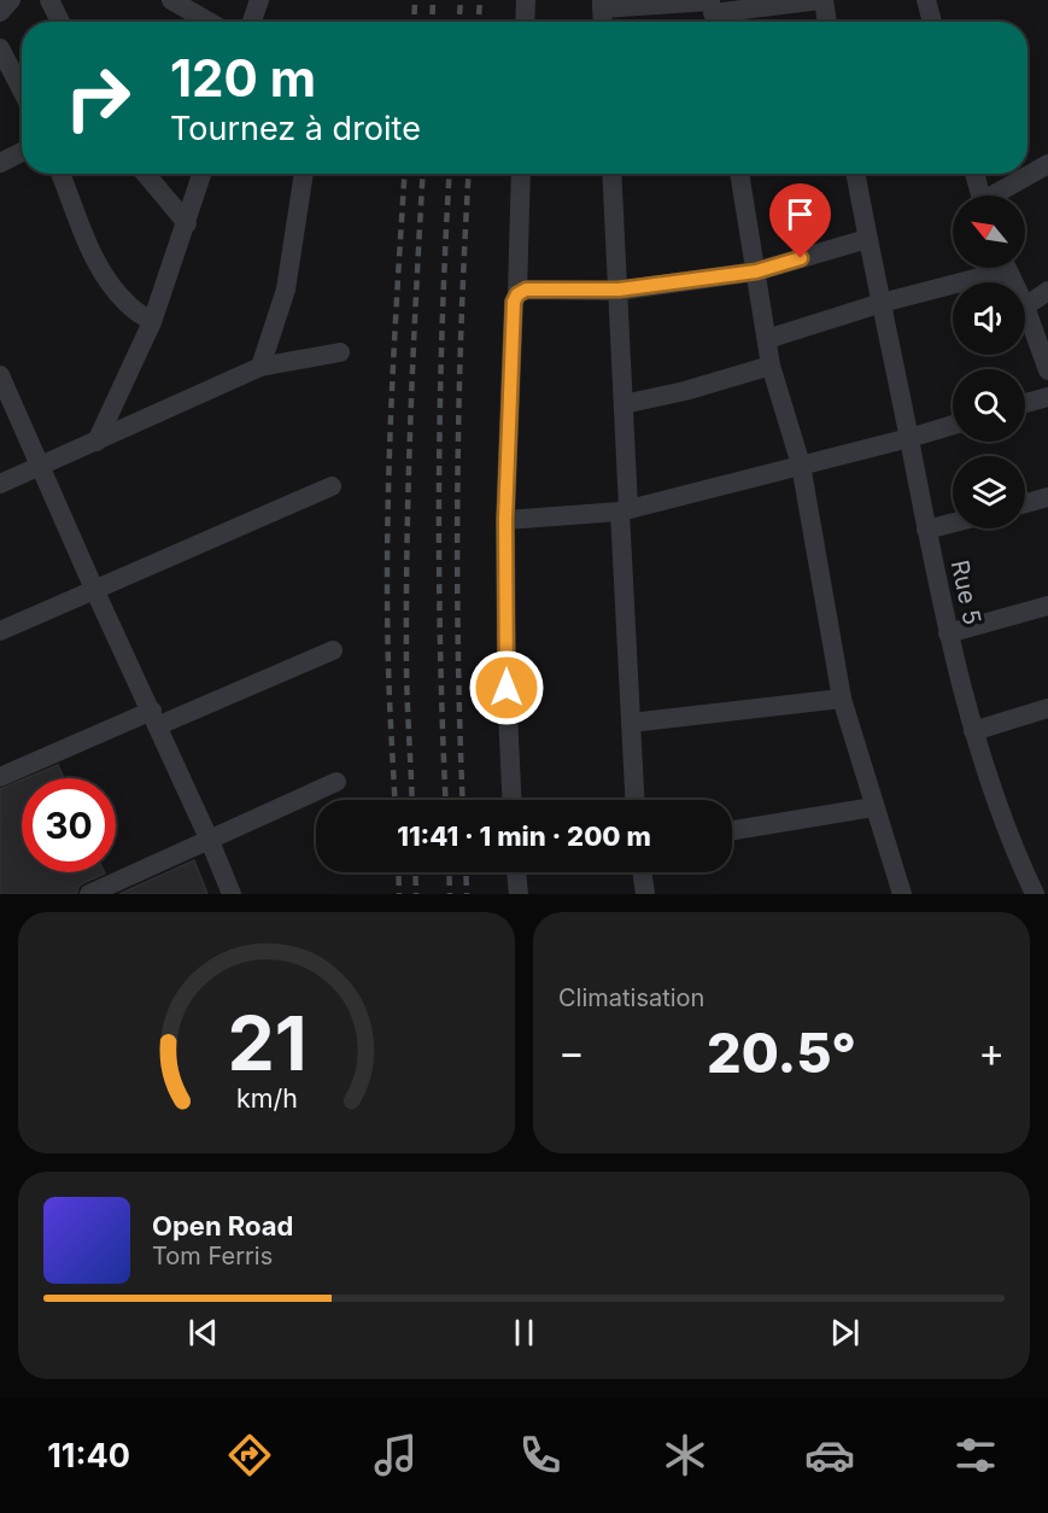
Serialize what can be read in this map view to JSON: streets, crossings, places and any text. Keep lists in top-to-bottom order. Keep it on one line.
{"streets":{"street":["Rue 5"]},"north":"top left","page":{"turn":["120 m","Tournez à droite"],"limit":"30","trip":"11:41 · 1 min · 200 m","tile":"Climatisation","heat":["−","20.5°","+"],"song":["Open Road","Tom Ferris"],"tabs":"11:40","gauge":["21","km/h"]}}
